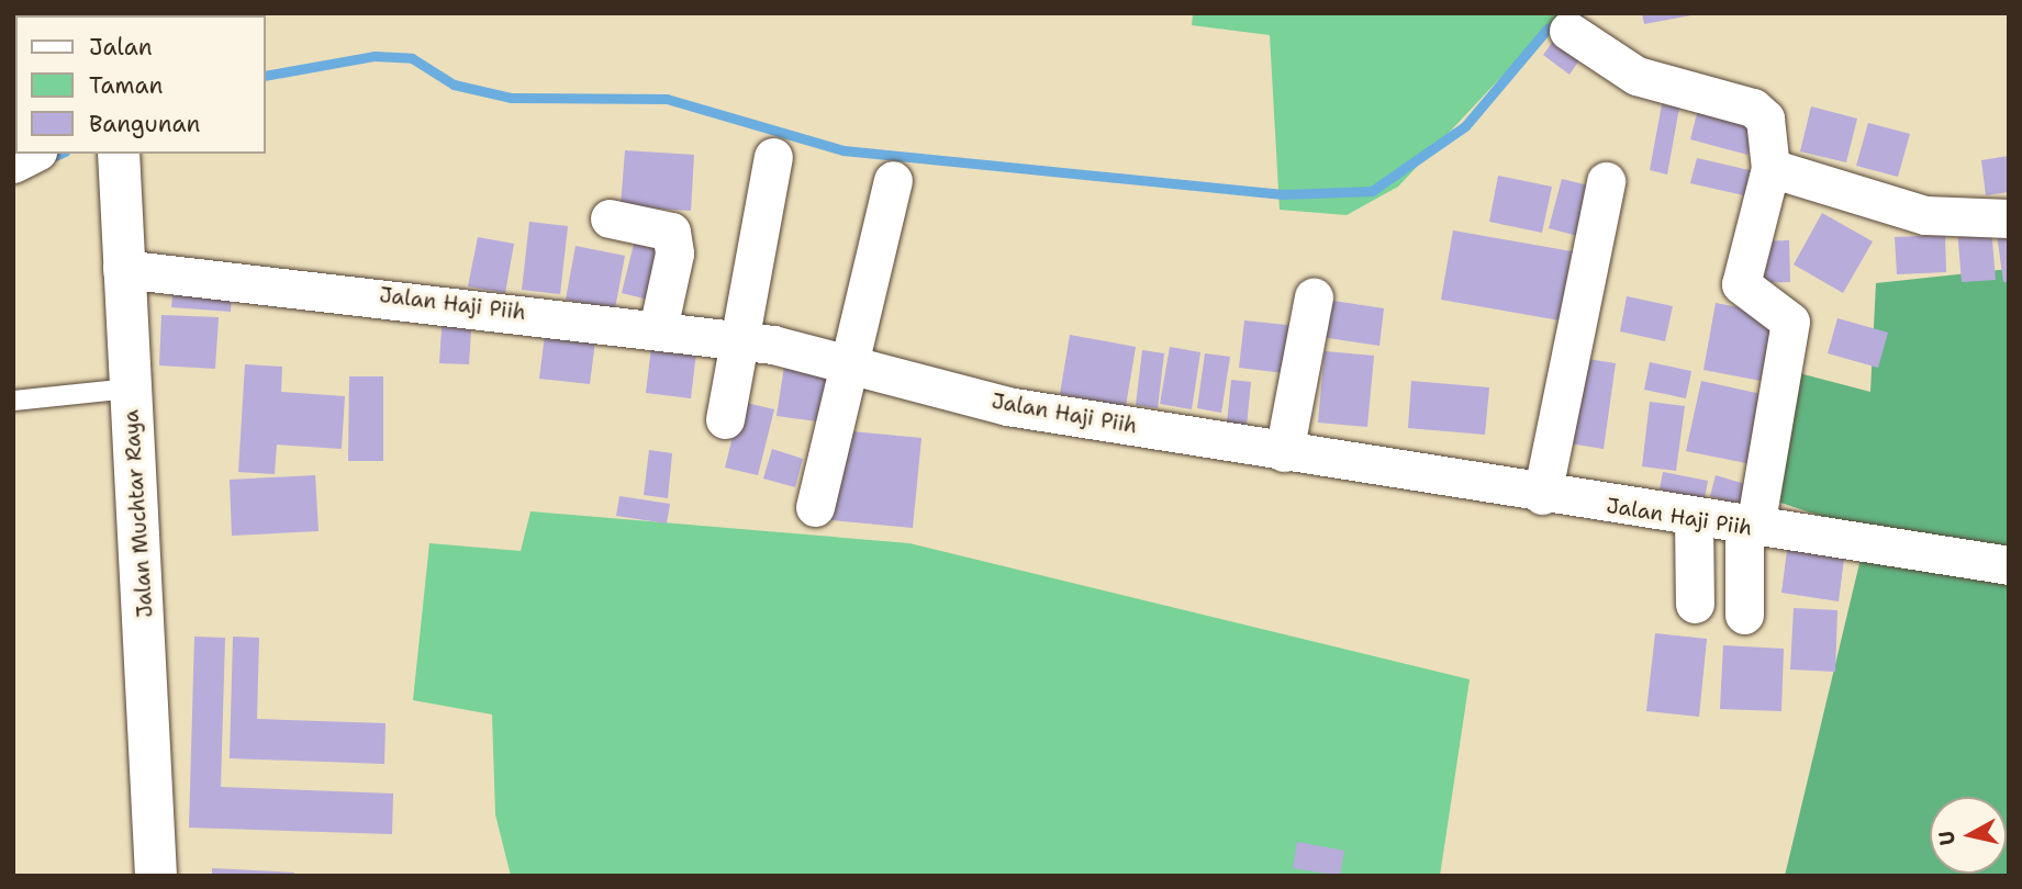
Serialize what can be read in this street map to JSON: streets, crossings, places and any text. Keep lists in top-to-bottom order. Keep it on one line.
{"streets":{"highway":["Jalan Muchtar Raya"],"street":["Jalan Haji Piih"]},"crossings":[["Jalan Haji Piih","Jalan Muchtar Raya"]],"legend":["Jalan","Taman","Bangunan"],"north":"left"}
